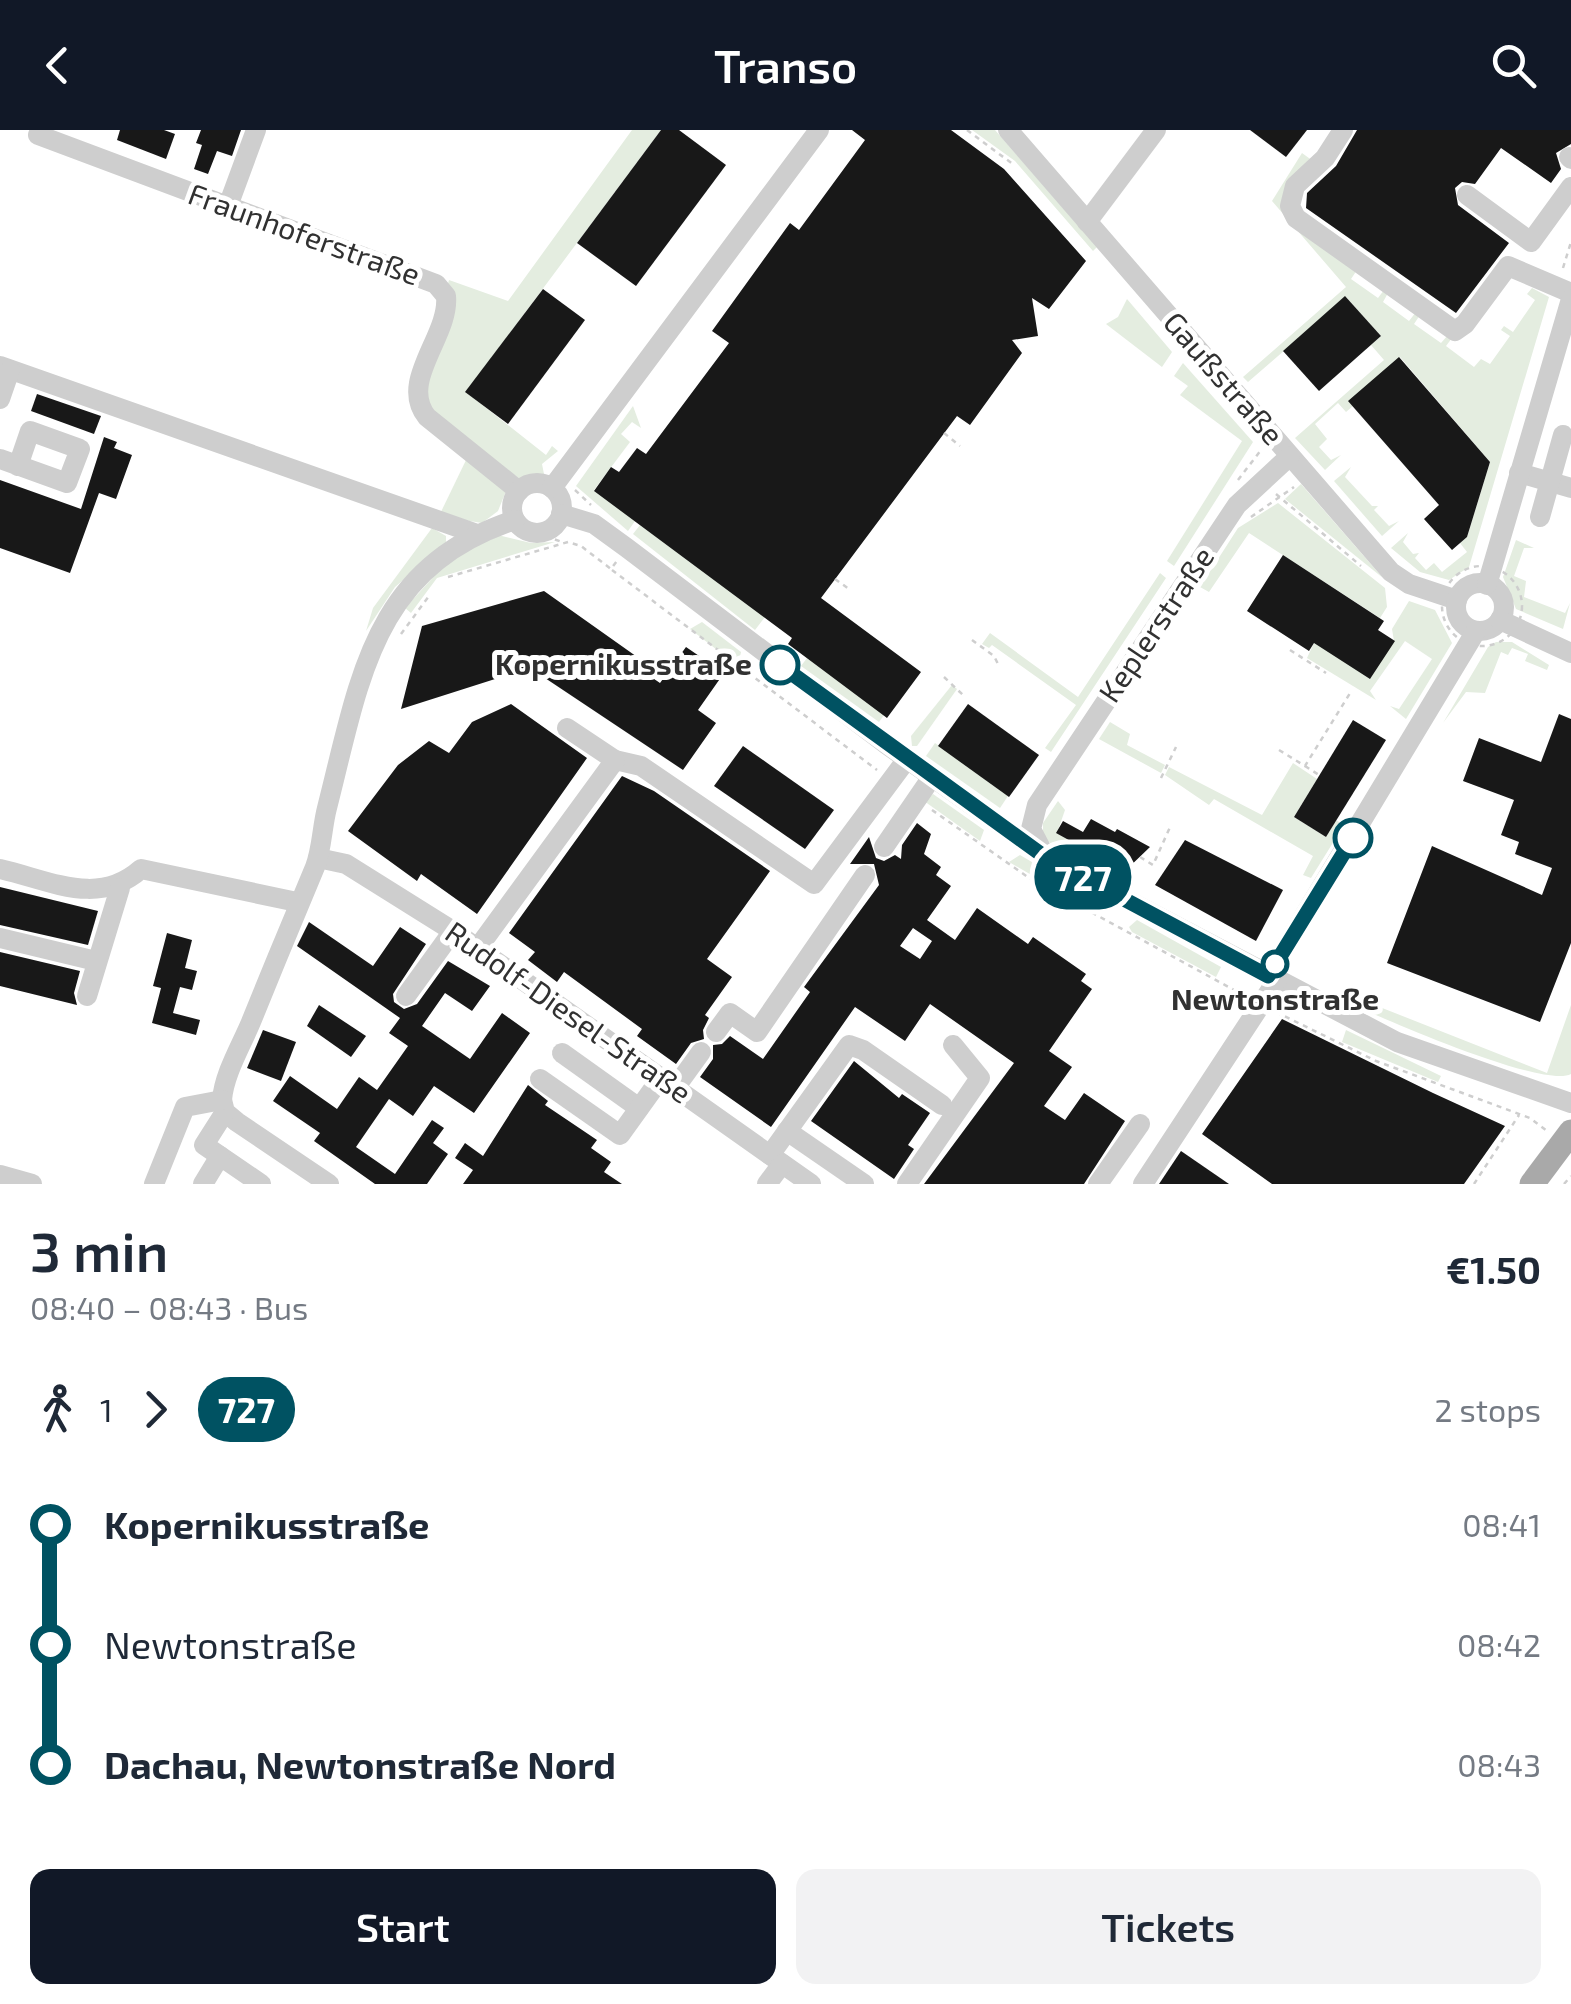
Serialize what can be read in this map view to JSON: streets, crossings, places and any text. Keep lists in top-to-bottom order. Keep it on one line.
{"streets":{"street":["Fraunhoferstraße","Gaußstraße","Keplerstraße","Rudolf-Diesel-Straße"]},"crossings":[["Gaußstraße","Keplerstraße"]],"places":["Kopernikusstraße","Newtonstraße"],"lines":["bus line 727"],"page":{"header":"Transo","on_map":"727","heading":["3 min","08:40 – 08:43 · Bus","€1.50"],"legs":["1","727","2 stops"],"list":[{"name":"Kopernikusstraße","value":"08:41"},{"name":"Newtonstraße","value":"08:42"},{"name":"Dachau, Newtonstraße Nord","value":"08:43"}],"buttons":["Start","Tickets"]}}
